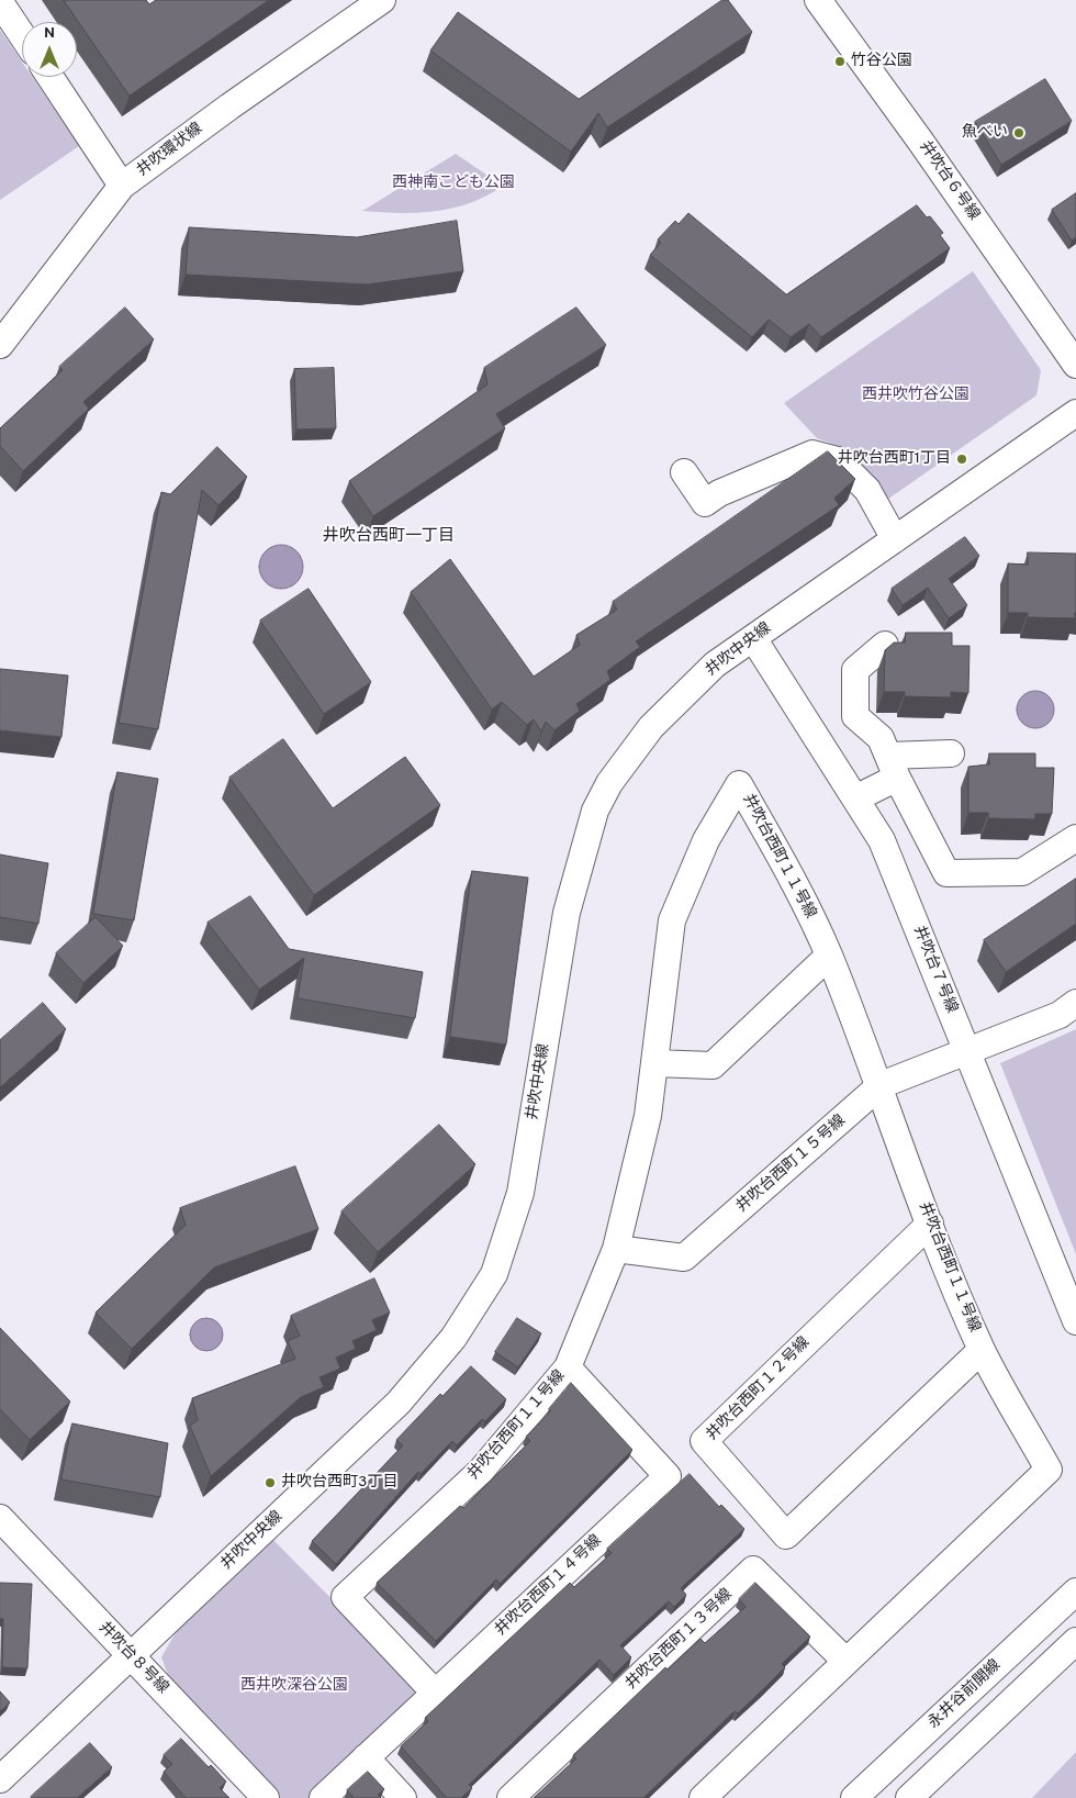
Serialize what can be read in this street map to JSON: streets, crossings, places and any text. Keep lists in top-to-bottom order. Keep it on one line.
{"streets":{"street":["井吹環状線","井吹台６号線","井吹中央線","井吹台西町１１号線","井吹台７号線","井吹台西町１５号線","井吹台西町１２号線","井吹台西町１４号線","井吹台西町１３号線","井吹台８号線","永井谷前開線"]},"crossings":[["井吹中央線","井吹台７号線"],["井吹中央線","井吹台８号線"],["井吹台西町１１号線","井吹台西町１５号線"],["井吹台西町１１号線","井吹台西町１２号線"],["井吹台西町１１号線","井吹台西町１４号線"],["井吹台西町１１号線","井吹台西町１３号線"],["井吹台７号線","井吹台西町１５号線"]],"districts":["井吹台西町一丁目"],"parks":["西神南こども公園","西井吹竹谷公園","西井吹深谷公園"],"places":["竹谷公園","魚べい","井吹台西町1丁目","井吹台西町3丁目"],"north":"top"}
